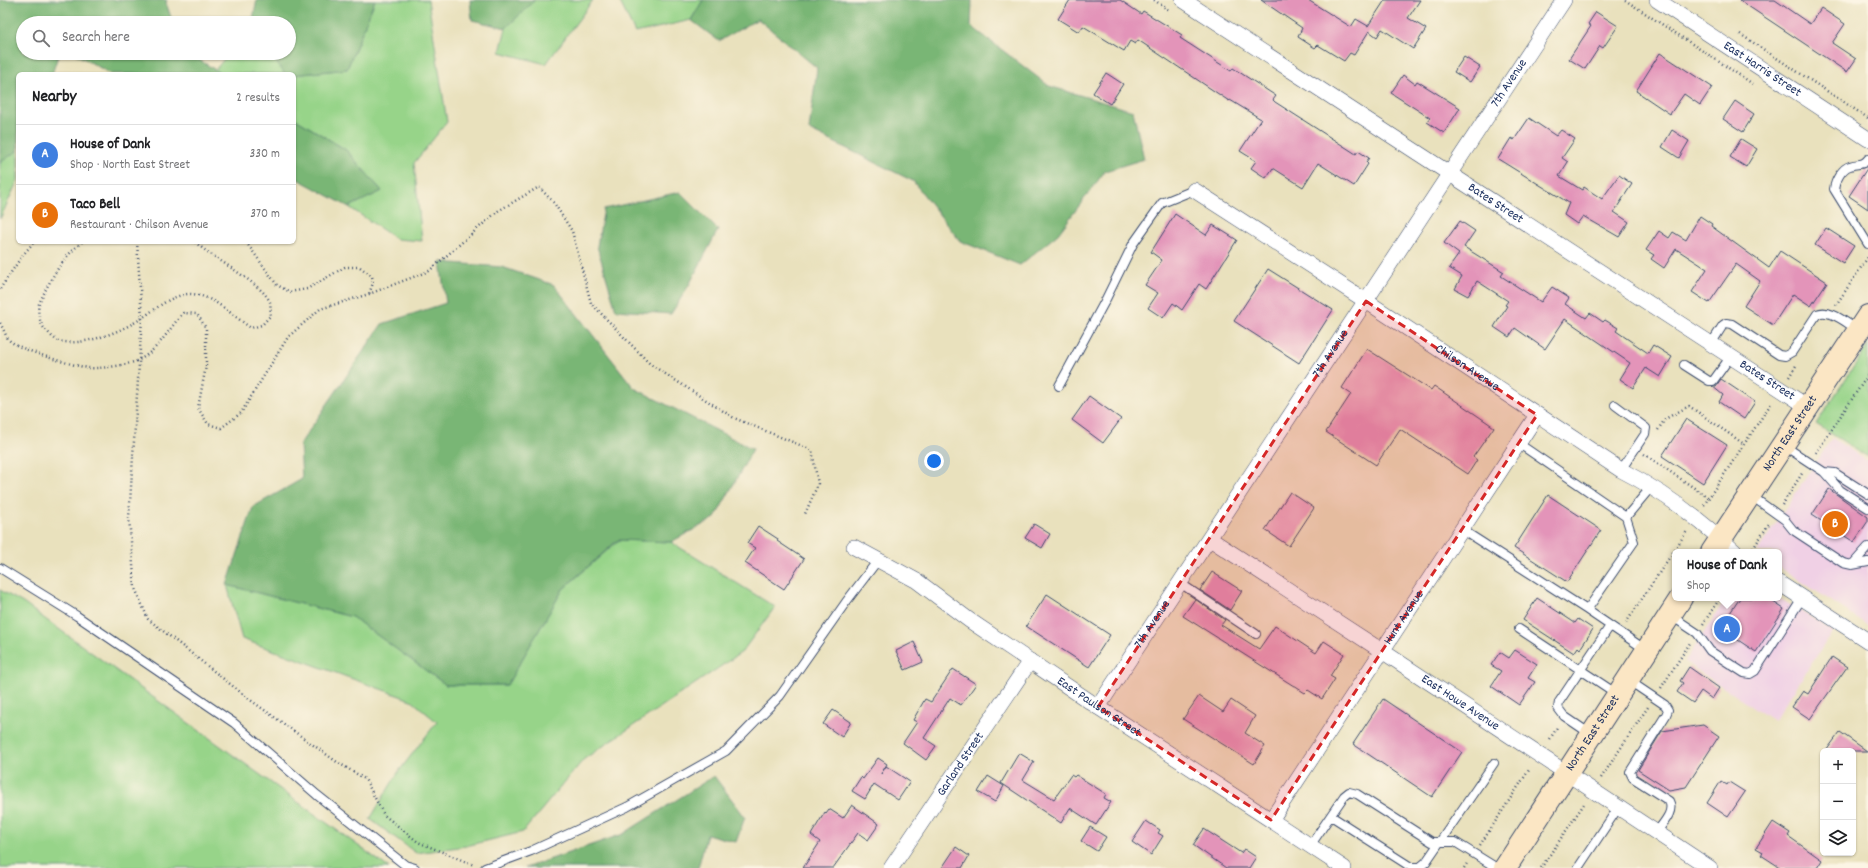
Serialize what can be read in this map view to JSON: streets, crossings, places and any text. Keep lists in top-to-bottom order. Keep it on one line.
{"streets":{"main road":["North East Street"],"street":["East Harris Street","7th Avenue","Bates Street","Chilson Avenue","Hunt Avenue","East Howe Avenue","East Paulson Street","Garland Street"]},"crossings":[["7th Avenue","Bates Street"],["7th Avenue","Chilson Avenue"],["7th Avenue","East Howe Avenue"],["7th Avenue","East Paulson Street"],["Bates Street","North East Street"],["Chilson Avenue","North East Street"],["Chilson Avenue","Hunt Avenue"],["North East Street","East Howe Avenue"],["Hunt Avenue","East Howe Avenue"],["Hunt Avenue","East Paulson Street"],["East Paulson Street","Garland Street"]],"page":{"search":"Search here","heading":["Nearby","2 results"],"list":[{"mark":"A","name":"House of Dank","note":"Shop · North East Street","value":"330 m"},{"mark":"B","name":"Taco Bell","note":"Restaurant · Chilson Avenue","value":"370 m"}],"pins":["B","A"],"popup":["House of Dank","Shop"],"map_buttons":["+","−"]}}
